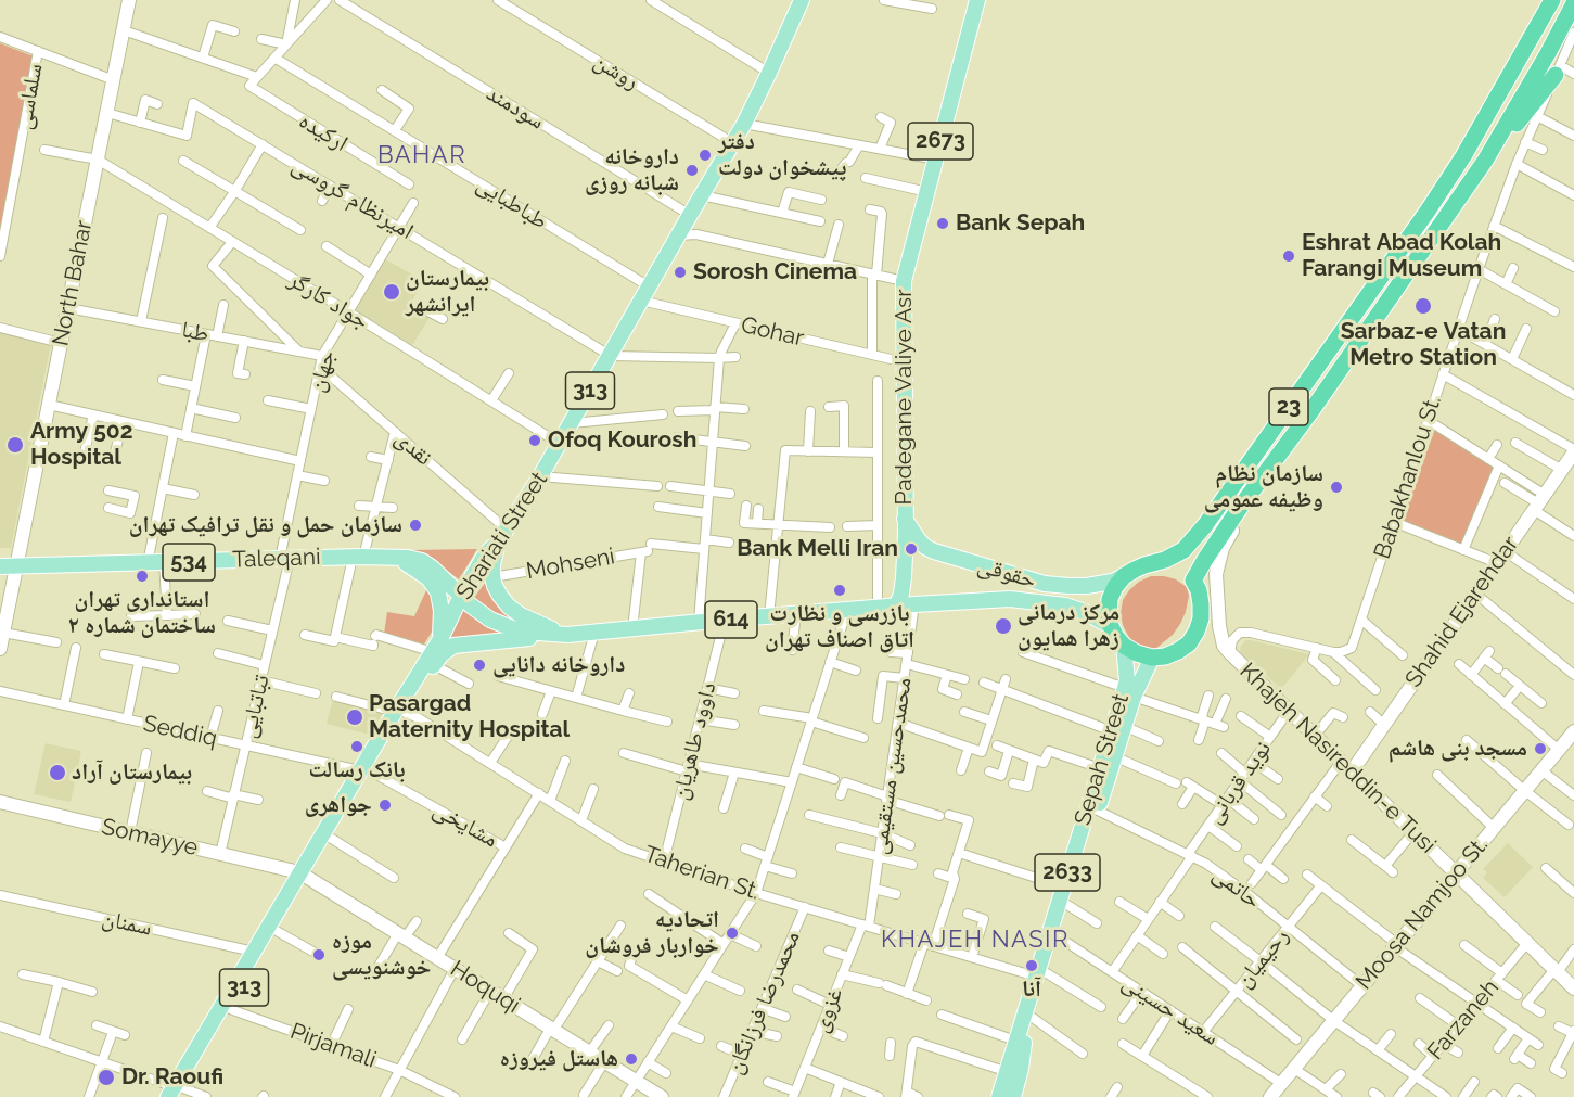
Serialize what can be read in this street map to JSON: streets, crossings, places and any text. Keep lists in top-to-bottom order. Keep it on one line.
{"streets":{"highway":["23"],"main road":["2673","North Bahar","313","Padegane Valiye Asr","Shariati Street","Taleqani","534","حقوقی","Shahid Ejarehdar","614","Khajeh Nasireddin-e Tusi","Sepah Street","Somayye","2633","Moosa Namjoo St.","Hoquqi"],"street":["روشن","سلماسی","سودمند","ارکیده","امیرنظام گروسی","طباطبایی","جواد کارگر","طبا","Gohar","جهان","نقدی","Babakhanlou St.","Mohseni","تباتبایی","Seddiq","داوود طاهریان","محمدحسین مستقیمی","نوید قربانی","مشایخی","Taherian St.","حاتمی","سمنان","رحیمیان","محمدرضا فرزانگان","غزوی","سعید حسینی","Farzaneh","Pirjamali"]},"crossings":[["روشن","Shariati Street"],["سودمند","Shariati Street"],["امیرنظام گروسی","North Bahar"],["امیرنظام گروسی","جهان"],["امیرنظام گروسی","Shariati Street"],["طباطبایی","Shariati Street"],["North Bahar","جواد کارگر"],["North Bahar","طبا"],["North Bahar","Taleqani"],["جواد کارگر","جهان"],["جواد کارگر","Shariati Street"],["طبا","جهان"],["طبا","نقدی"],["Gohar","Padegane Valiye Asr"],["Gohar","Shariati Street"],["جهان","نقدی"],["جهان","Taleqani"],["جهان","تباتبایی"],["Padegane Valiye Asr","حقوقی"],["Padegane Valiye Asr","614"],["23","حقوقی"],["23","Khajeh Nasireddin-e Tusi"],["23","Sepah Street"],["نقدی","Shariati Street"],["Shariati Street","Taleqani"],["Shariati Street","614"],["Shariati Street","Seddiq"],["Shariati Street","مشایخی"],["Shariati Street","Somayye"],["Shariati Street","Taherian St."],["Shariati Street","سمنان"],["Shariati Street","Hoquqi"],["Shariati Street","Pirjamali"],["Taleqani","614"],["Taleqani","تباتبایی"],["Shahid Ejarehdar","Khajeh Nasireddin-e Tusi"],["614","داوود طاهریان"],["614","محمدحسین مستقیمی"],["تباتبایی","Seddiq"],["تباتبایی","Somayye"],["Seddiq","مشایخی"],["داوود طاهریان","Taherian St."],["Khajeh Nasireddin-e Tusi","نوید قربانی"],["Khajeh Nasireddin-e Tusi","Moosa Namjoo St."],["Khajeh Nasireddin-e Tusi","Farzaneh"],["Sepah Street","2633"],["Sepah Street","Taherian St."],["Sepah Street","حاتمی"],["Sepah Street","سعید حسینی"],["محمدحسین مستقیمی","Taherian St."],["محمدحسین مستقیمی","غزوی"],["نوید قربانی","حاتمی"],["نوید قربانی","سعید حسینی"],["مشایخی","Taherian St."],["Somayye","Hoquqi"],["Taherian St.","محمدرضا فرزانگان"],["Taherian St.","غزوی"],["حاتمی","Moosa Namjoo St."],["حاتمی","رحیمیان"],["Moosa Namjoo St.","سعید حسینی"],["رحیمیان","سعید حسینی"]],"districts":["BAHAR","KHAJEH NASIR"],"places":["دفتر پیشخوان دولت","داروخانه شبانه روزی","Bank Sepah","Eshrat Abad Kolah Farangi Museum","Sorosh Cinema","بیمارستان ایرانشهر","Sarbaz-e Vatan Metro Station","Ofoq Kourosh","Army 502 Hospital","سازمان نظام وظیفه عمومی","سازمان حمل و نقل ترافیک تهران","Bank Melli Iran","استانداری تهران ساختمان شماره ۲","بازرسی و نظارت اتاق اصناف تهران","مرکز درمانی زهرا همایون","داروخانه دانایی","Pasargad Maternity Hospital","بانک رسالت","مسجد بنی هاشم","بیمارستان آراد","جواهری","اتحادیه خواربار فروشان","موزه خوشنویسی","آنا","هاستل فیروزه","Dr. Raoufi"]}
